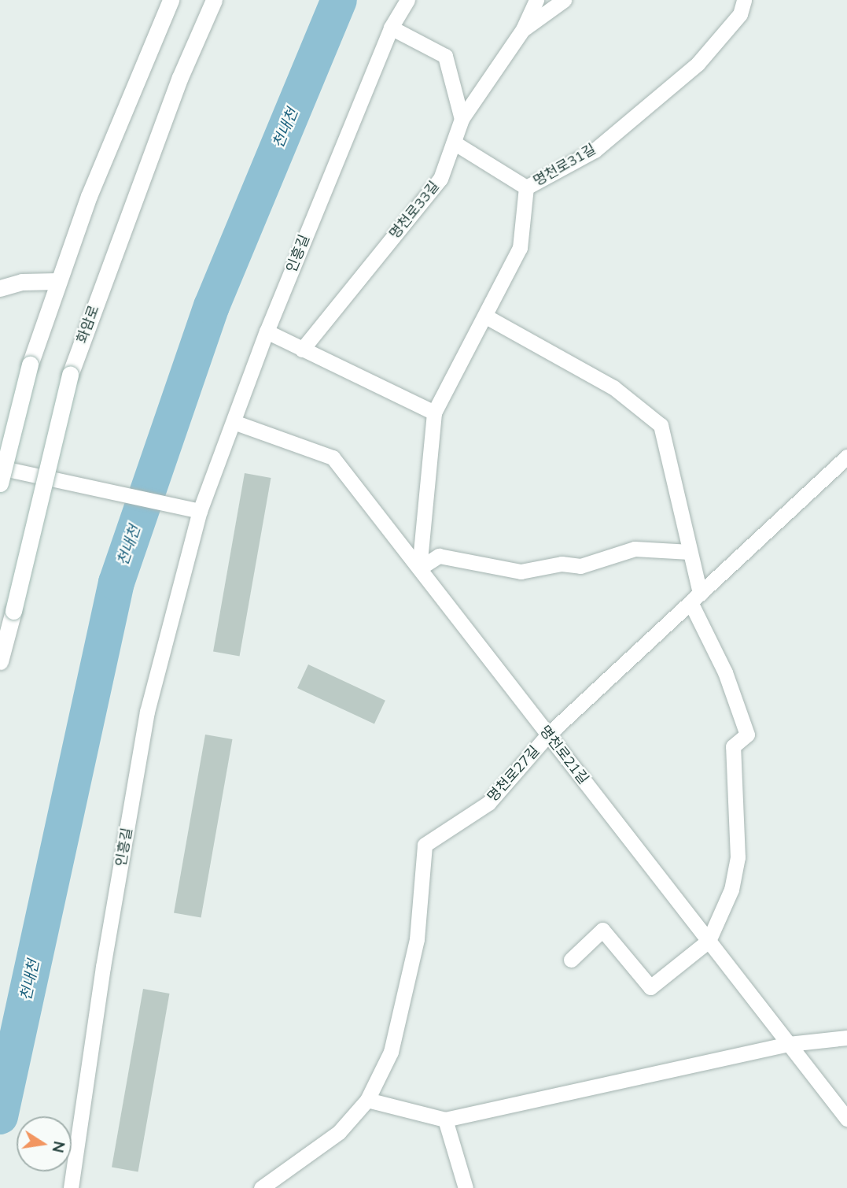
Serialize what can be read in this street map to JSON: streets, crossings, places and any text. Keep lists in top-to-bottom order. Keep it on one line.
{"streets":{"main road":["화암로"],"street":["명천로31길","명천로33길","인흥길","명천로21길","명천로27길"]},"crossings":[["명천로31길","명천로21길"],["인흥길","명천로21길"],["명천로21길","명천로27길"]],"water":["천내천"],"north":"right"}
